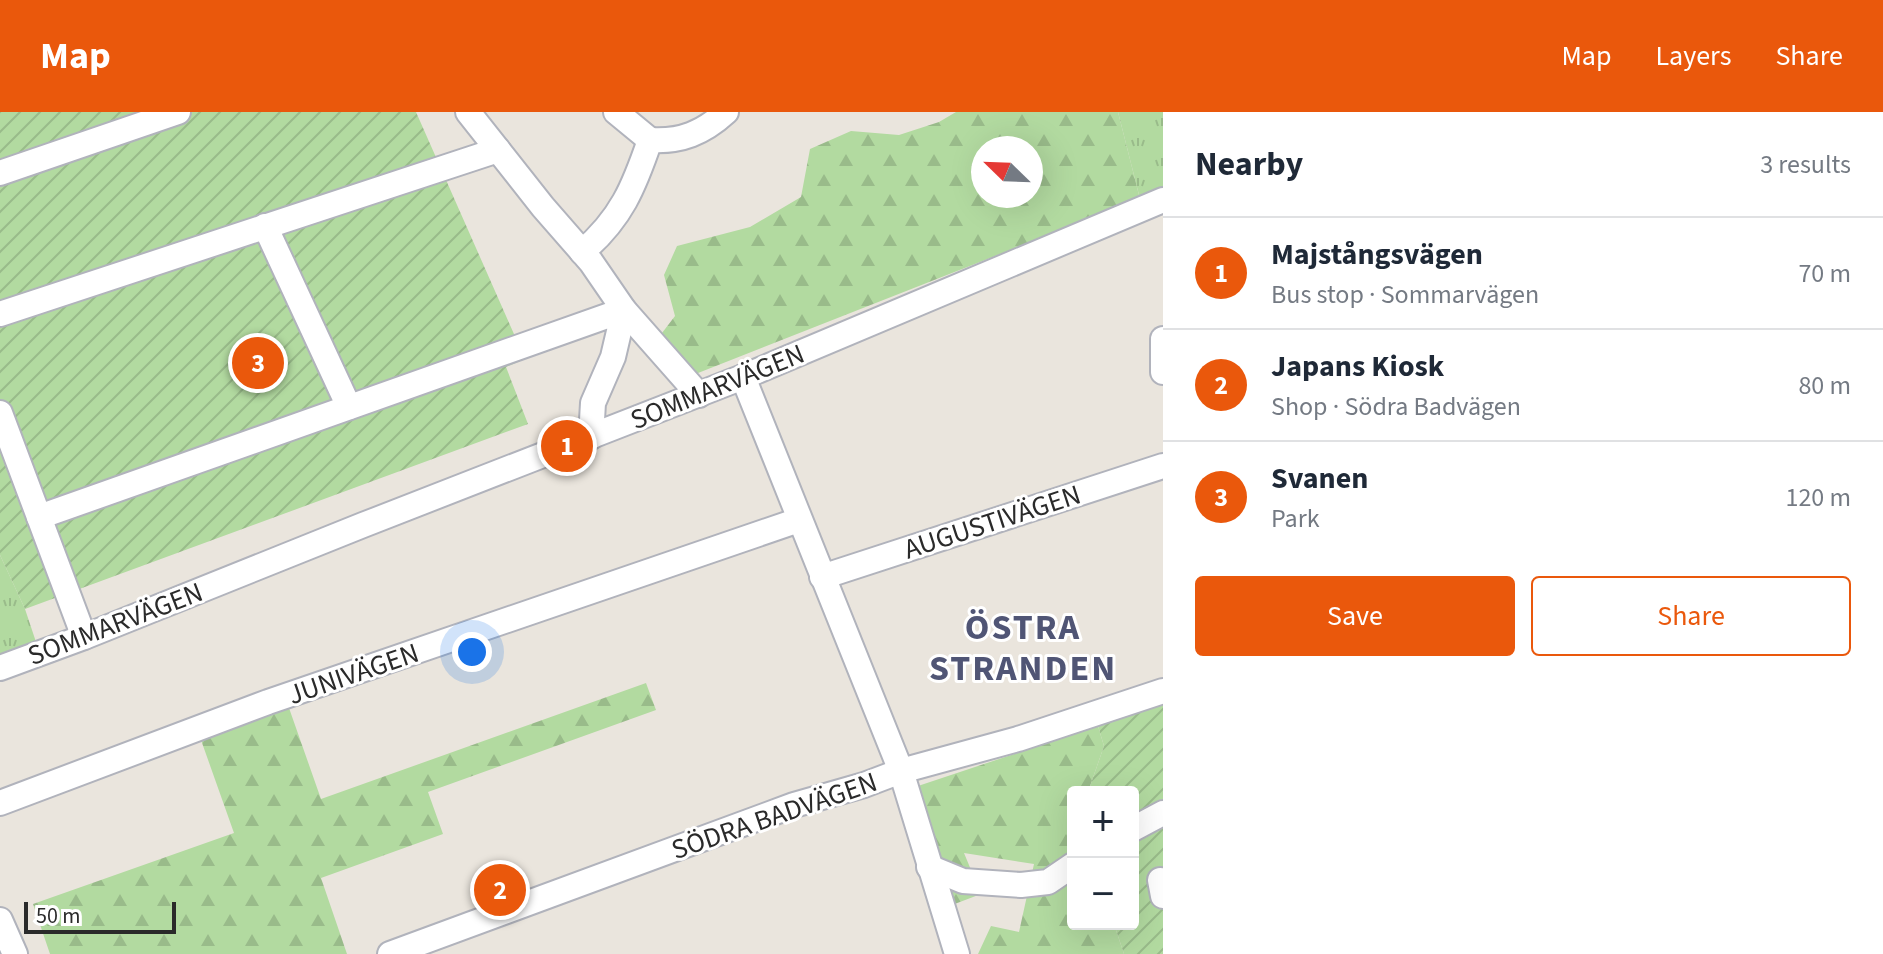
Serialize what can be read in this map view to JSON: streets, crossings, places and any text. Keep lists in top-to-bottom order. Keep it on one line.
{"streets":{"street":["SOMMARVÄGEN","AUGUSTIVÄGEN","JUNIVÄGEN","SÖDRA BADVÄGEN"]},"districts":["ÖSTRA STRANDEN"],"scale_bar":"50 m","north":"top left","page":{"header":"Map","nav":["Map","Layers","Share"],"heading":["Nearby","3 results"],"list":[{"mark":"1","name":"Majstångsvägen","note":"Bus stop · Sommarvägen","value":"70 m"},{"mark":"2","name":"Japans Kiosk","note":"Shop · Södra Badvägen","value":"80 m"},{"mark":"3","name":"Svanen","note":"Park","value":"120 m"}],"pins":["3","1","2"],"buttons":["Save","Share"],"map_buttons":["+","−"],"scale":"50 m"}}
